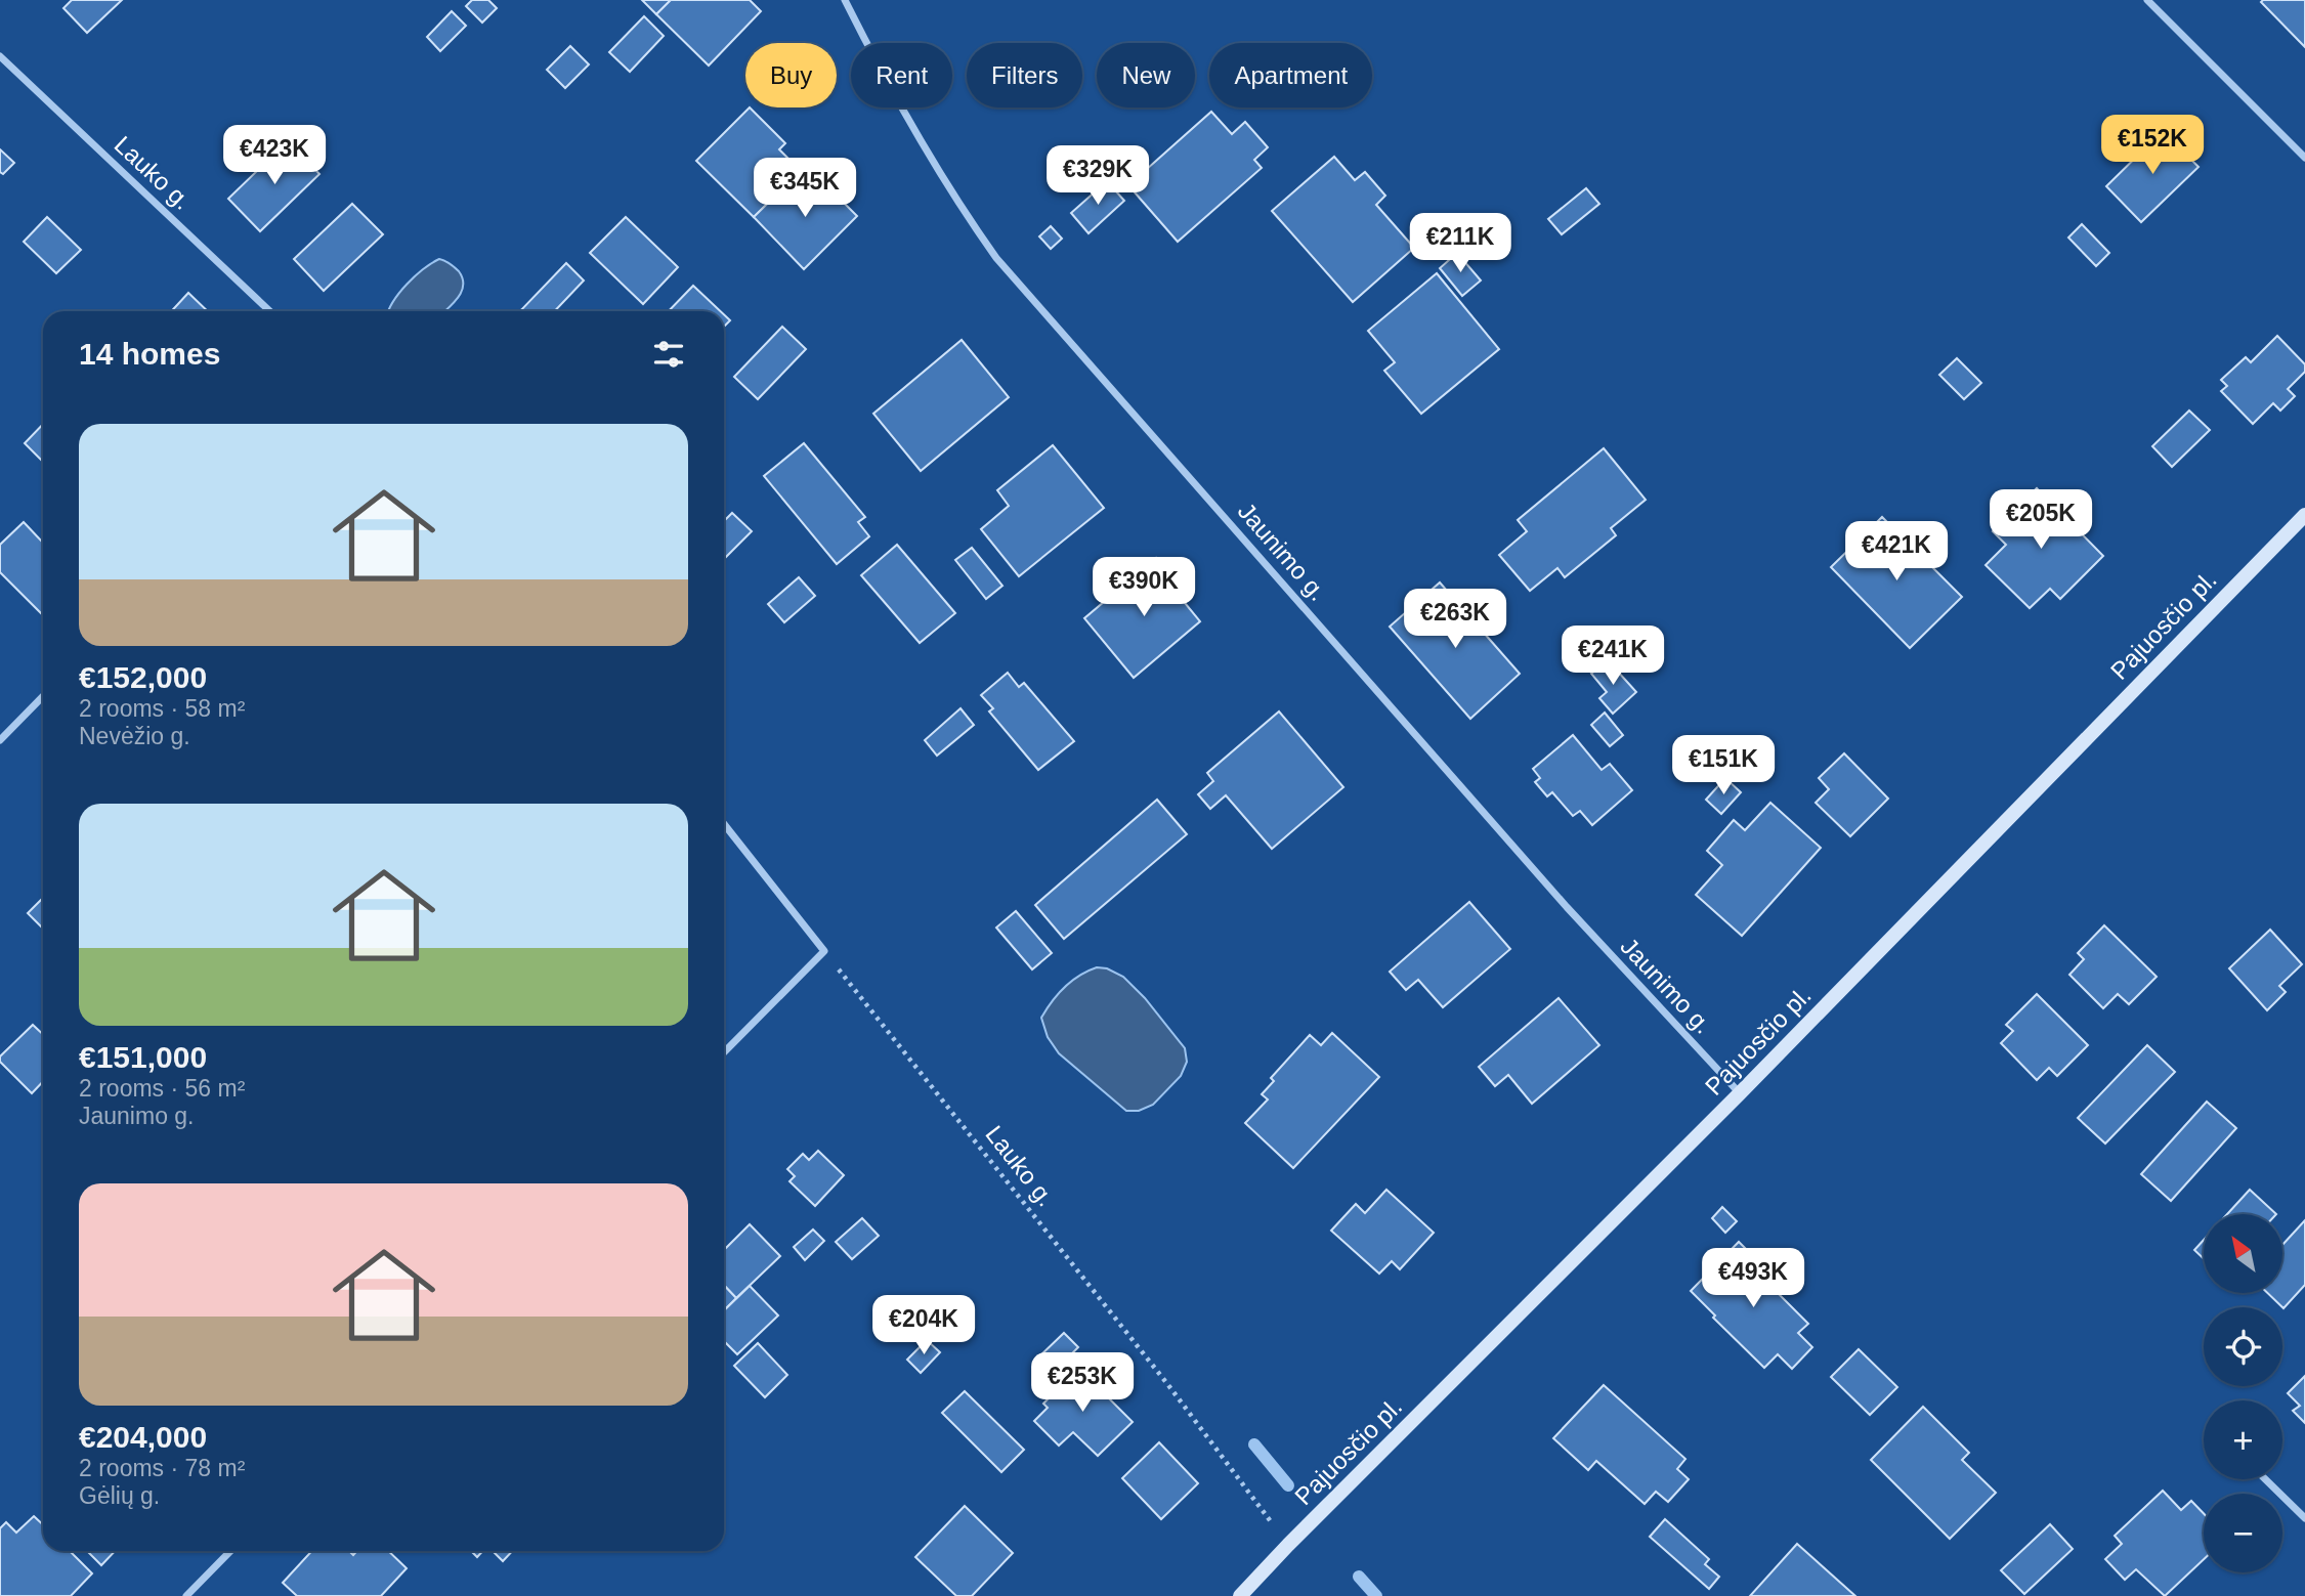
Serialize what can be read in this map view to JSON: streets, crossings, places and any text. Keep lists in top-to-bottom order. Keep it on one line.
{"streets":{"main road":["Pajuosčio pl."],"street":["Lauko g.","Jaunimo g."]},"crossings":[["Lauko g.","Pajuosčio pl."],["Jaunimo g.","Pajuosčio pl."]],"north":"top left","page":{"chip":["Buy","Rent","Filters","New","Apartment"],"price":["€152K","€423K","€329K","€345K","€211K","€205K","€421K","€390K","€263K","€241K","€151K","€493K","€204K","€253K"],"heading":"14 homes","list":[{"name":"€152,000","note":"2 rooms · 58 m² · Nevėžio g."},{"name":"€151,000","note":"2 rooms · 56 m² · Jaunimo g."},{"name":"€204,000","note":"2 rooms · 78 m² · Gėlių g."}],"map_buttons":["+","−"]}}
